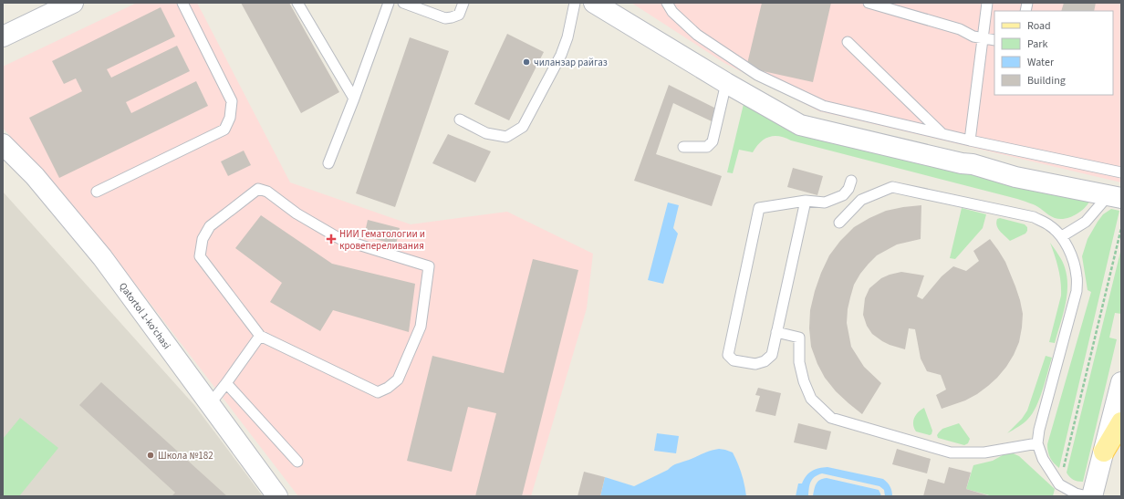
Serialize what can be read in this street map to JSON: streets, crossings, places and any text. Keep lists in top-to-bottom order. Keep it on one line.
{"streets":{"street":["Qatortol 1-ko'chasi"]},"places":{"other":["чиланзар райгаз","Школа №182"],"health":["НИИ Гематологии и кровепереливания"]},"legend":["Road","Park","Water","Building"]}
